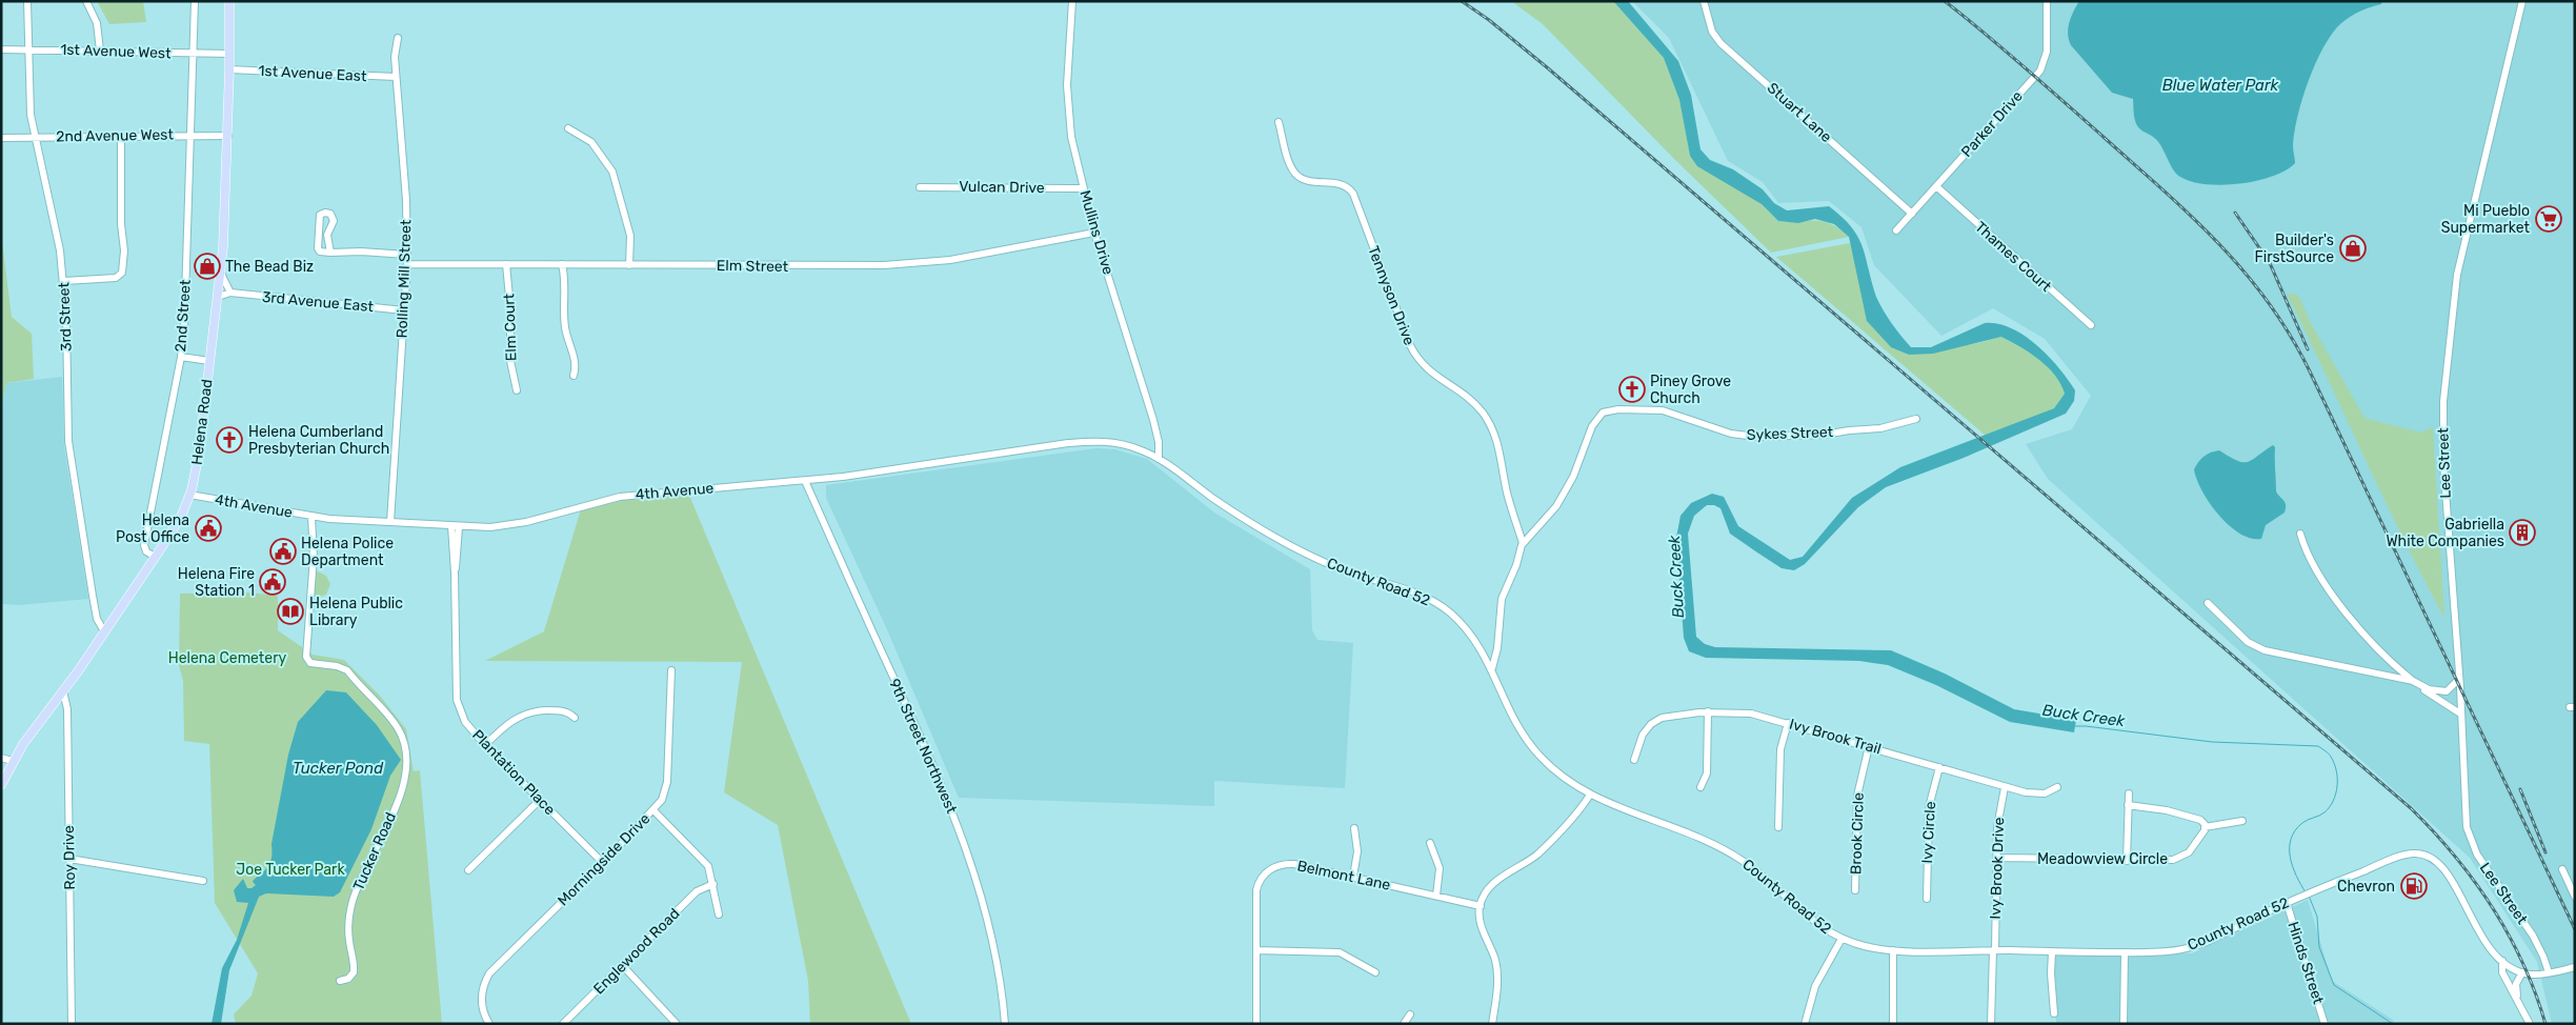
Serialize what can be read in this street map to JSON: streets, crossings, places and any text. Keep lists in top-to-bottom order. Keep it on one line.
{"streets":{"main road":["Helena Road"],"street":["1st Avenue West","1st Avenue East","Stuart Lane","Parker Drive","2nd Avenue West","Vulcan Drive","Mullins Drive","Thames Court","Elm Street","Rolling Mill Street","Tennyson Drive","3rd Avenue East","2nd Street","3rd Street","Elm Court","Sykes Street","Lee Street","4th Avenue","County Road 52","Ivy Brook Trail","9th Street Northwest","Plantation Place","Ivy Circle","Brook Circle","Tucker Road","Roy Drive","Meadowview Circle","Morningside Drive","Ivy Brook Drive","Belmont Lane","Englewood Road","Hinds Street"]},"crossings":[["1st Avenue West","2nd Street"],["1st Avenue West","3rd Street"],["1st Avenue West","Helena Road"],["1st Avenue East","Rolling Mill Street"],["1st Avenue East","Helena Road"],["Stuart Lane","Parker Drive"],["Parker Drive","Thames Court"],["2nd Avenue West","2nd Street"],["2nd Avenue West","3rd Street"],["2nd Avenue West","Helena Road"],["Vulcan Drive","Mullins Drive"],["Mullins Drive","Elm Street"],["Mullins Drive","4th Avenue"],["Mullins Drive","County Road 52"],["Elm Street","Rolling Mill Street"],["Elm Street","Elm Court"],["Rolling Mill Street","3rd Avenue East"],["Rolling Mill Street","4th Avenue"],["Tennyson Drive","Sykes Street"],["3rd Avenue East","Helena Road"],["2nd Street","Helena Road"],["3rd Street","Helena Road"],["Helena Road","4th Avenue"],["Helena Road","Roy Drive"],["Lee Street","County Road 52"],["4th Avenue","County Road 52"],["4th Avenue","9th Street Northwest"],["4th Avenue","Plantation Place"],["4th Avenue","Tucker Road"],["County Road 52","Ivy Brook Drive"],["County Road 52","Hinds Street"],["Ivy Brook Trail","Ivy Circle"],["Ivy Brook Trail","Brook Circle"],["Ivy Brook Trail","Ivy Brook Drive"],["Plantation Place","Morningside Drive"],["Meadowview Circle","Ivy Brook Drive"]],"water":["Blue Water Park","Buck Creek","Tucker Pond"],"parks":["Helena Cemetery","Joe Tucker Park"],"places":{"supermarket":["Mi Pueblo Supermarket"],"shop":["Builder's FirstSource","The Bead Biz"],"church":["Piney Grove Church","Helena Cumberland Presbyterian Church"],"public building":["Helena Post Office","Helena Police Department","Helena Fire Station 1"],"building":["Gabriella White Companies"],"library":["Helena Public Library"],"fuel station":["Chevron"]}}
